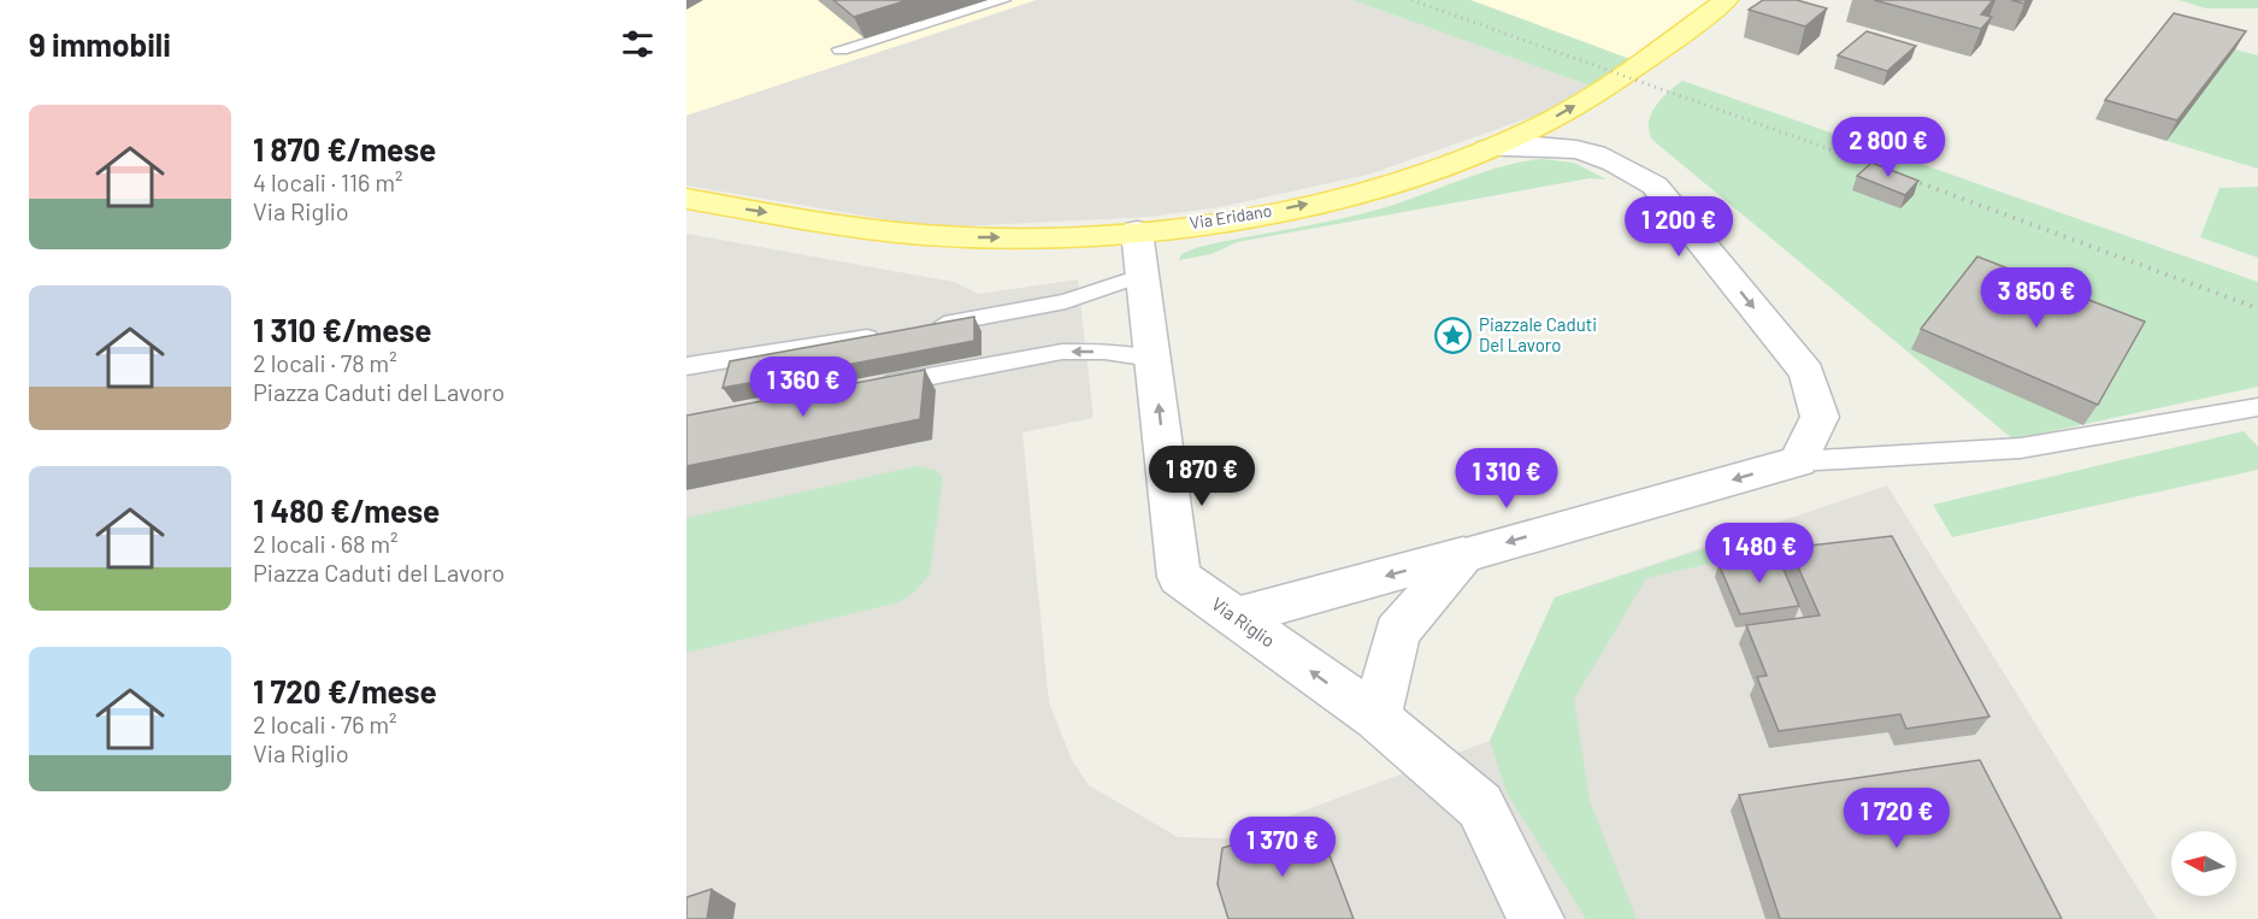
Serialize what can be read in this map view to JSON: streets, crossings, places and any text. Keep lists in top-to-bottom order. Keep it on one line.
{"streets":{"main road":["Via Eridano"],"street":["Via Riglio"]},"crossings":[["Via Eridano","Via Riglio"]],"one_way":["Via Eridano","Via Riglio"],"places":{"place":["Piazzale Caduti Del Lavoro"]},"north":"left","page":{"heading":"9 immobili","list":[{"name":"1 870 €/mese","note":"4 locali · 116 m² · Via Riglio"},{"name":"1 310 €/mese","note":"2 locali · 78 m² · Piazza Caduti del Lavoro"},{"name":"1 480 €/mese","note":"2 locali · 68 m² · Piazza Caduti del Lavoro"},{"name":"1 720 €/mese","note":"2 locali · 76 m² · Via Riglio"}],"price":["2 800 €","1 200 €","3 850 €","1 360 €","1 870 €","1 310 €","1 480 €","1 720 €","1 370 €"]}}
